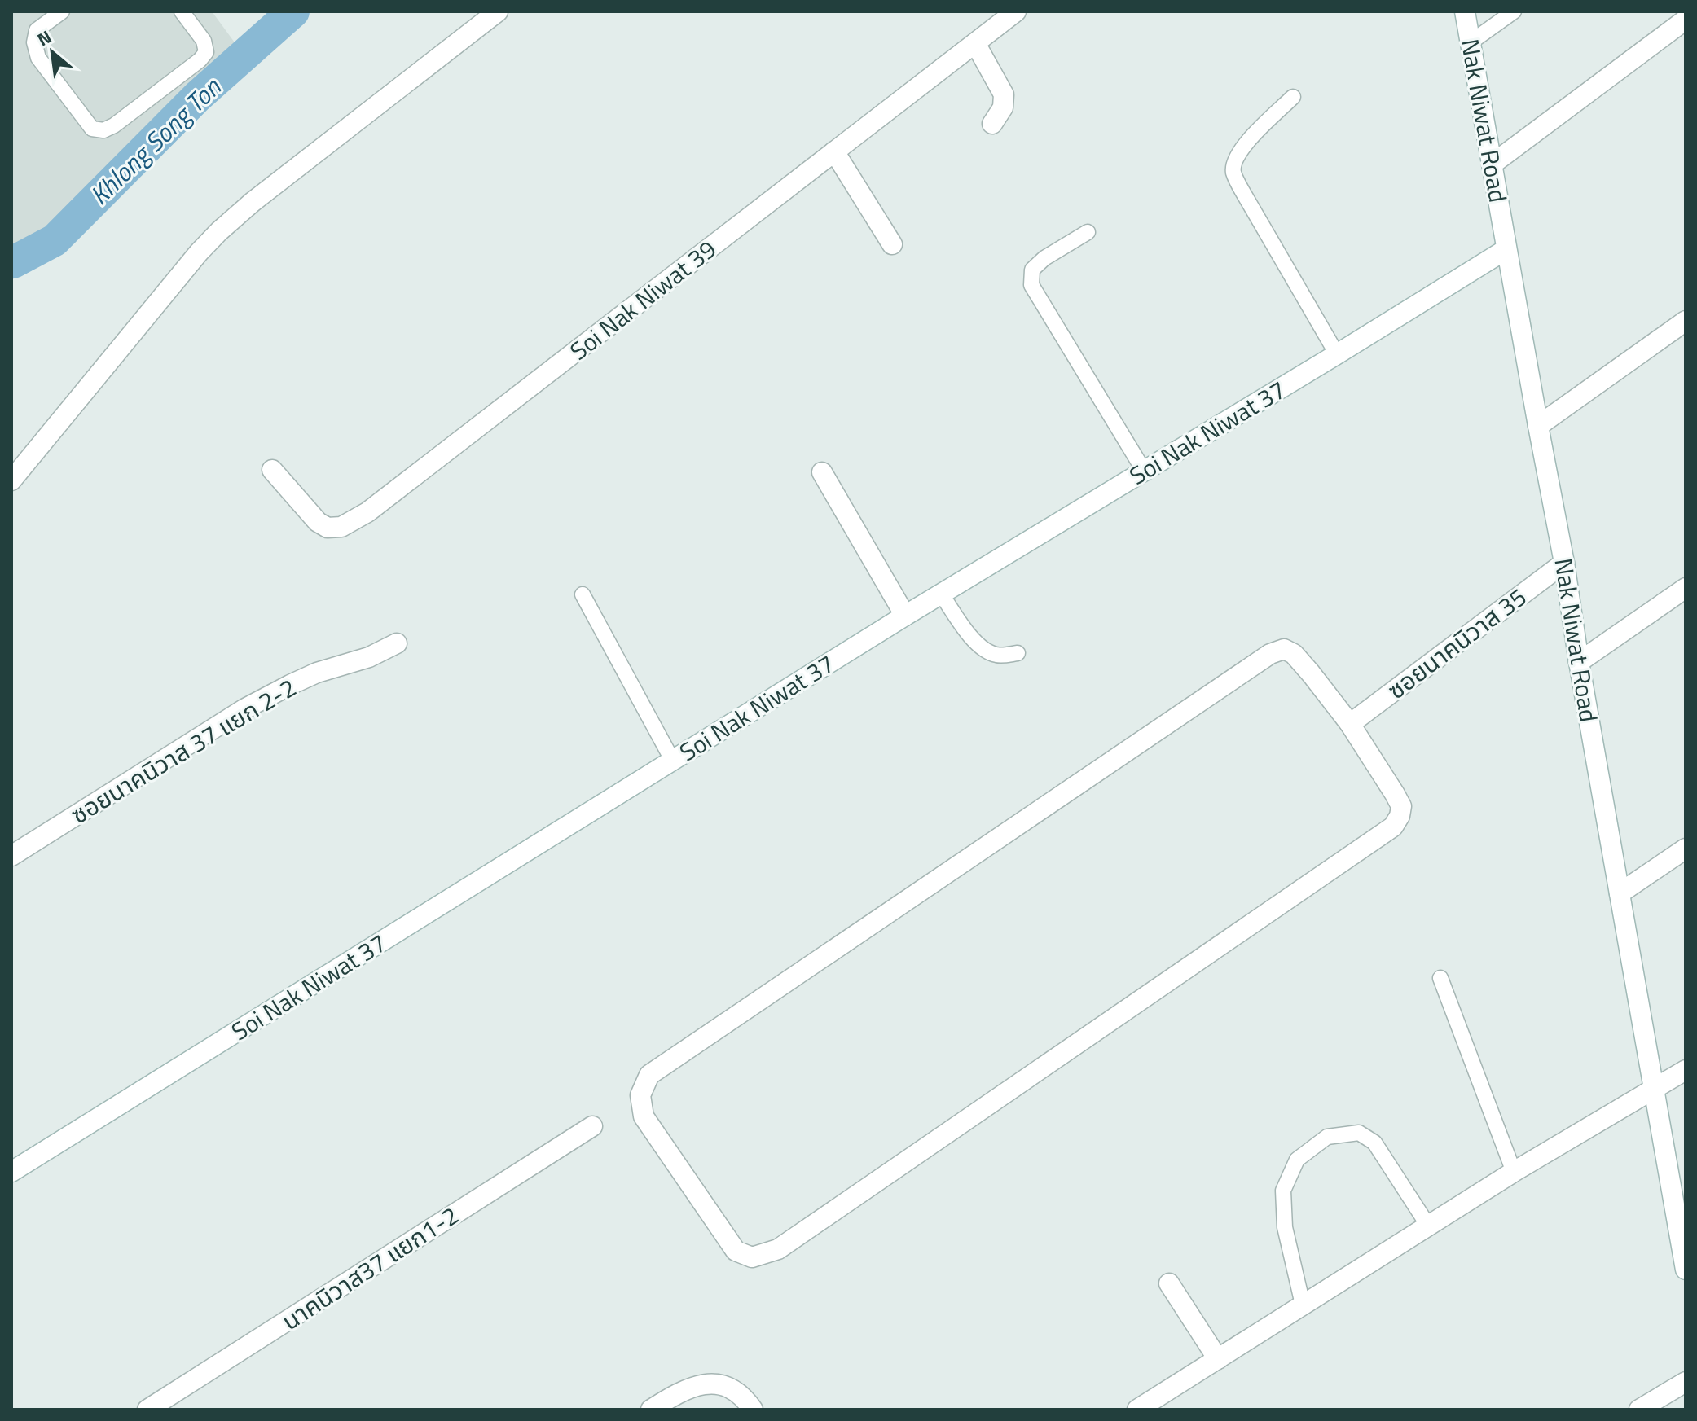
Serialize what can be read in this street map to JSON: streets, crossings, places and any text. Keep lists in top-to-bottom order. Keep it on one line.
{"streets":{"street":["Nak Niwat Road","Soi Nak Niwat 39","Soi Nak Niwat 37","ซอยนาคนิวาส 35","ซอยนาคนิวาส 37 แยก 2-2","นาคนิวาส37 แยก1-2"]},"crossings":[["Nak Niwat Road","Soi Nak Niwat 37"],["Nak Niwat Road","ซอยนาคนิวาส 35"]],"water":["Khlong Song Ton"],"north":"top left"}
